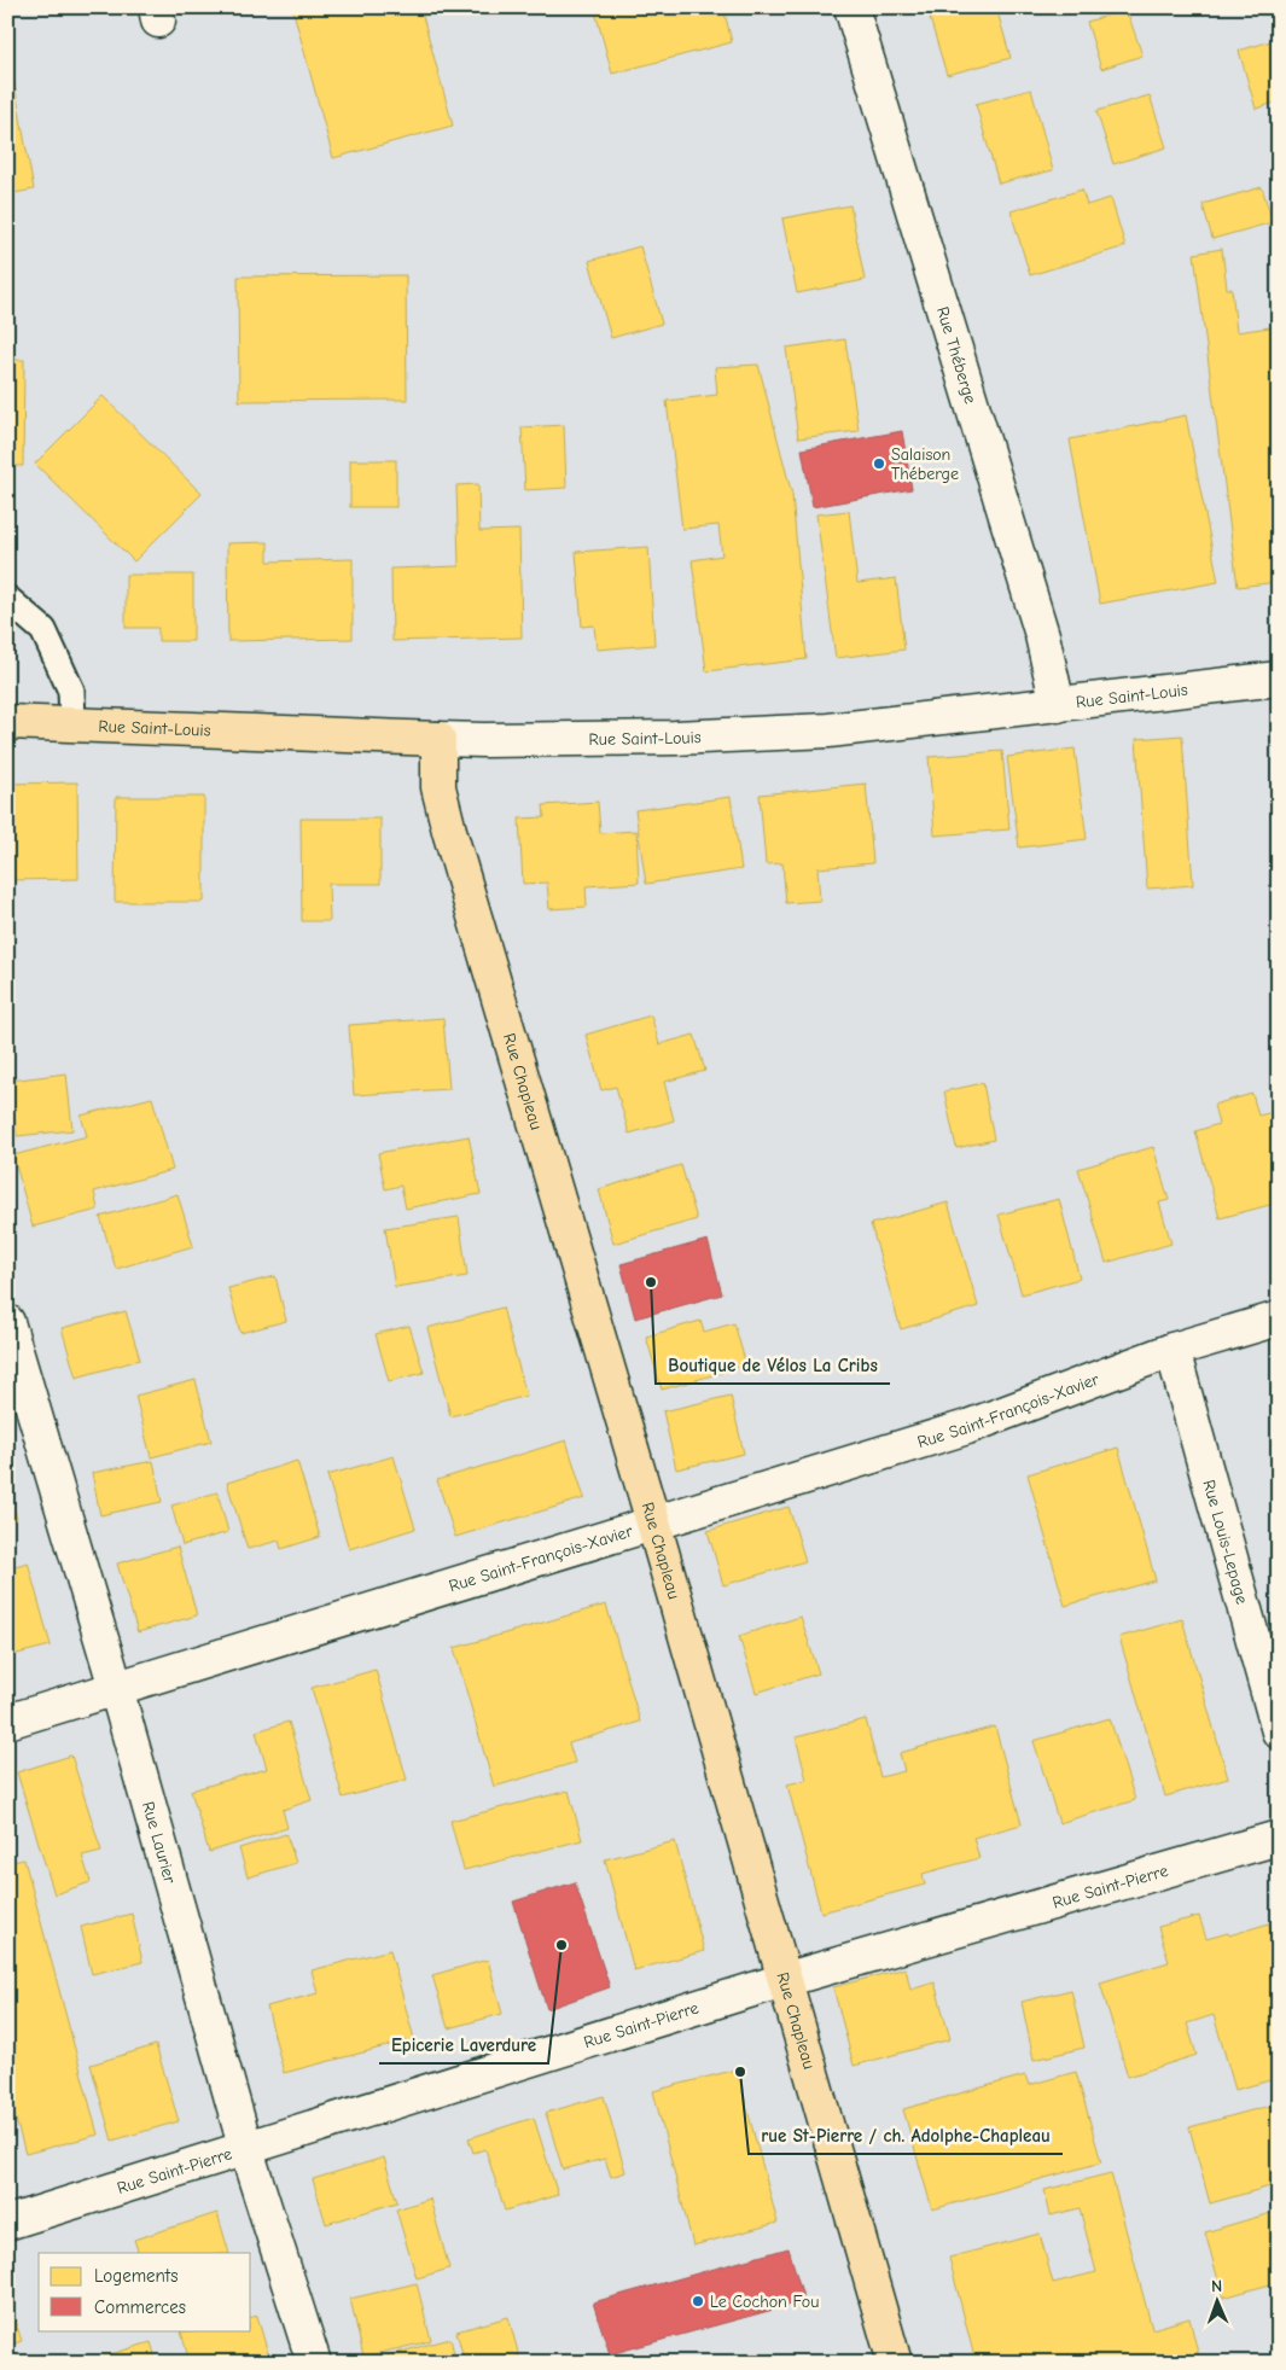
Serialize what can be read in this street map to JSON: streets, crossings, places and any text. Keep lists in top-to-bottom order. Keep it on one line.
{"streets":{"main road":["Rue Saint-Louis","Rue Chapleau"],"street":["Rue Théberge","Rue Saint-François-Xavier","Rue Louis-Lepage","Rue Laurier","Rue Saint-Pierre"]},"crossings":[["Rue Théberge","Rue Saint-Louis"],["Rue Saint-Louis","Rue Chapleau"],["Rue Chapleau","Rue Saint-François-Xavier"],["Rue Chapleau","Rue Saint-Pierre"],["Rue Saint-François-Xavier","Rue Louis-Lepage"],["Rue Saint-François-Xavier","Rue Laurier"],["Rue Laurier","Rue Saint-Pierre"]],"places":["Salaison Théberge","Boutique de Vélos La Cribs","Epicerie Laverdure","rue St-Pierre / ch. Adolphe-Chapleau","Le Cochon Fou"],"legend":["Logements","Commerces"],"north":"top"}
